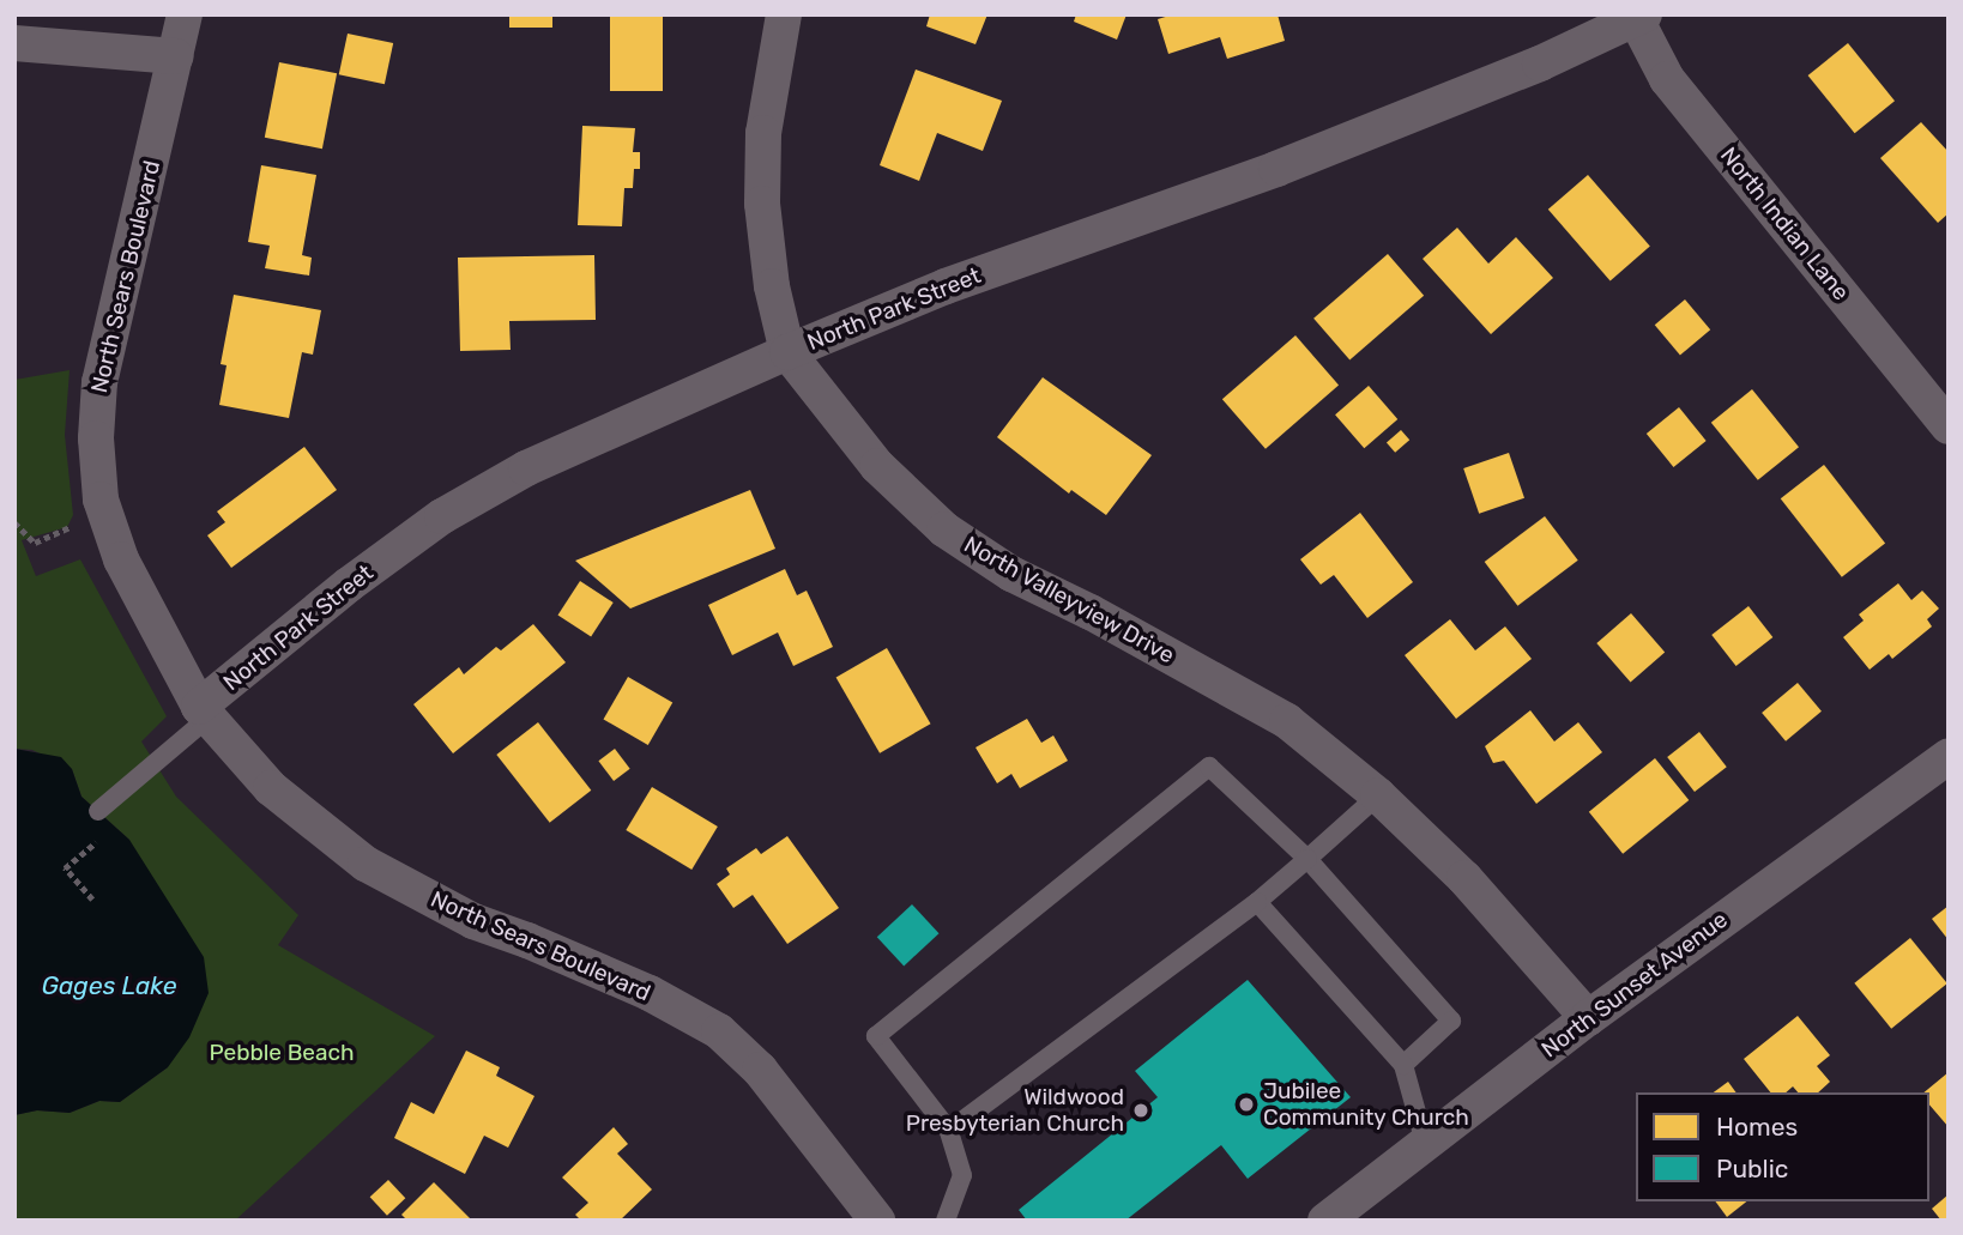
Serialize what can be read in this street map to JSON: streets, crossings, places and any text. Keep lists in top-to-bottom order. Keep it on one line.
{"streets":{"street":["North Indian Lane","North Sears Boulevard","North Park Street","North Valleyview Drive","North Sunset Avenue"]},"crossings":[["North Indian Lane","North Park Street"],["North Sears Boulevard","North Park Street"],["North Park Street","North Valleyview Drive"],["North Valleyview Drive","North Sunset Avenue"]],"water":["Gages Lake"],"parks":["Pebble Beach"],"places":["Jubilee Community Church","Wildwood Presbyterian Church"],"legend":["Homes","Public"]}
